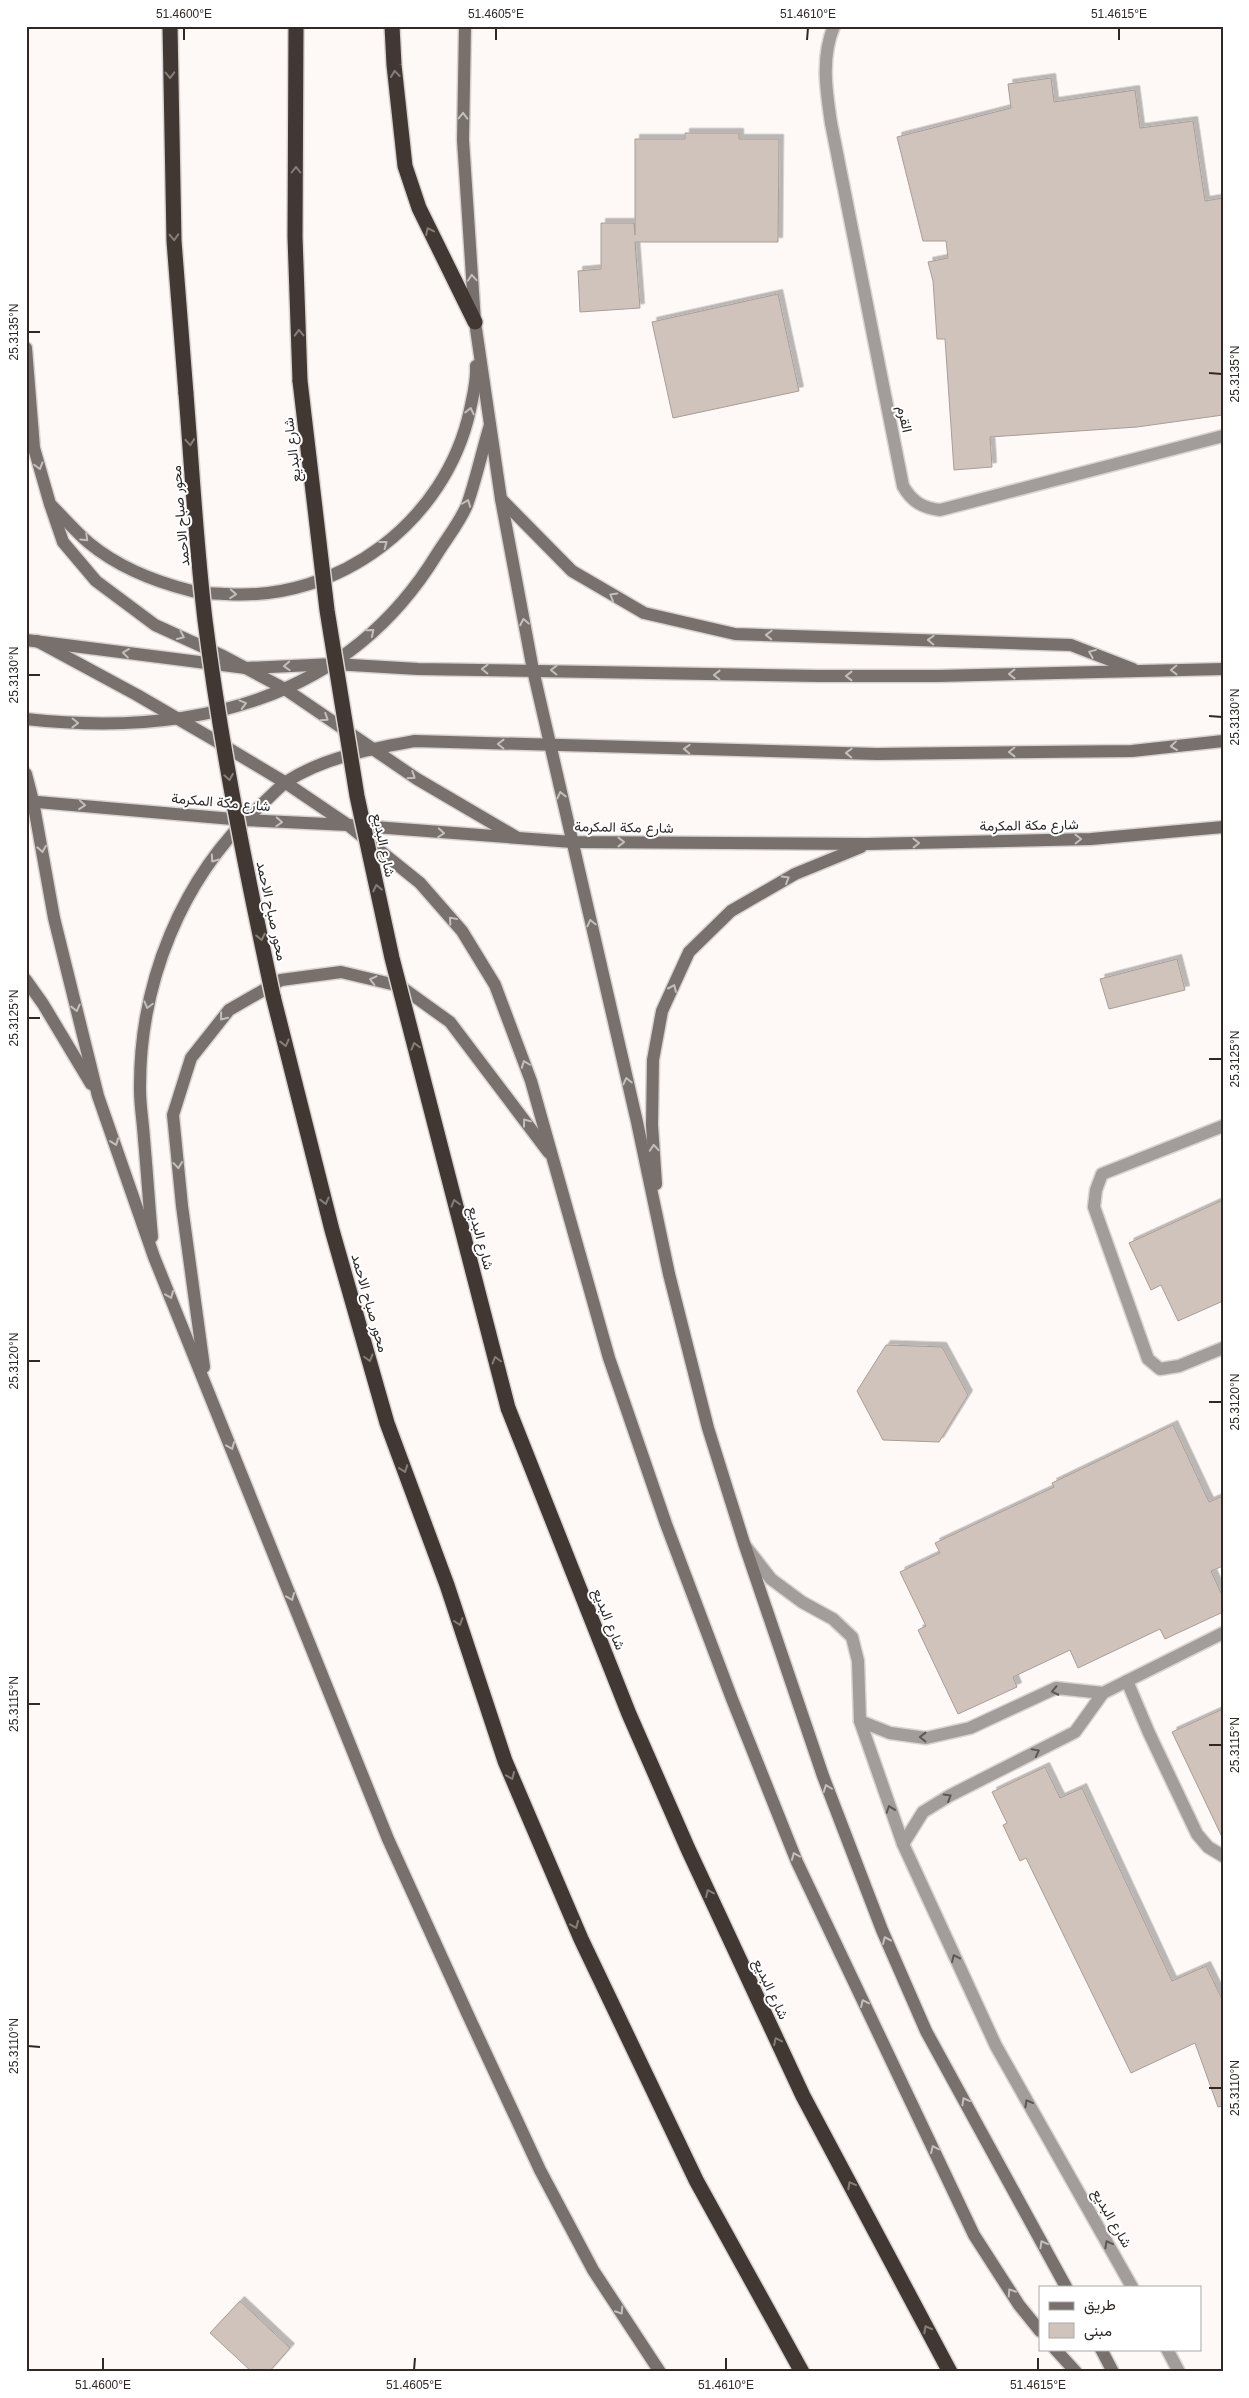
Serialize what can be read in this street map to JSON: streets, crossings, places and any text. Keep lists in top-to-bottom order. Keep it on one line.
{"streets":{"highway":["شارع البديع","محور صباح الاحمد"],"main road":["شارع مكة المكرمة"],"street":["القرم"]},"crossings":[["شارع البديع","شارع مكة المكرمة"]],"one_way":["شارع البديع","محور صباح الاحمد"],"legend":["طريق","مبنى"],"coordinates":["51.4600°E","51.4605°E","51.4610°E","51.4615°E","25.3135°N","25.3130°N","25.3125°N","25.3120°N","25.3115°N","25.3110°N"]}
